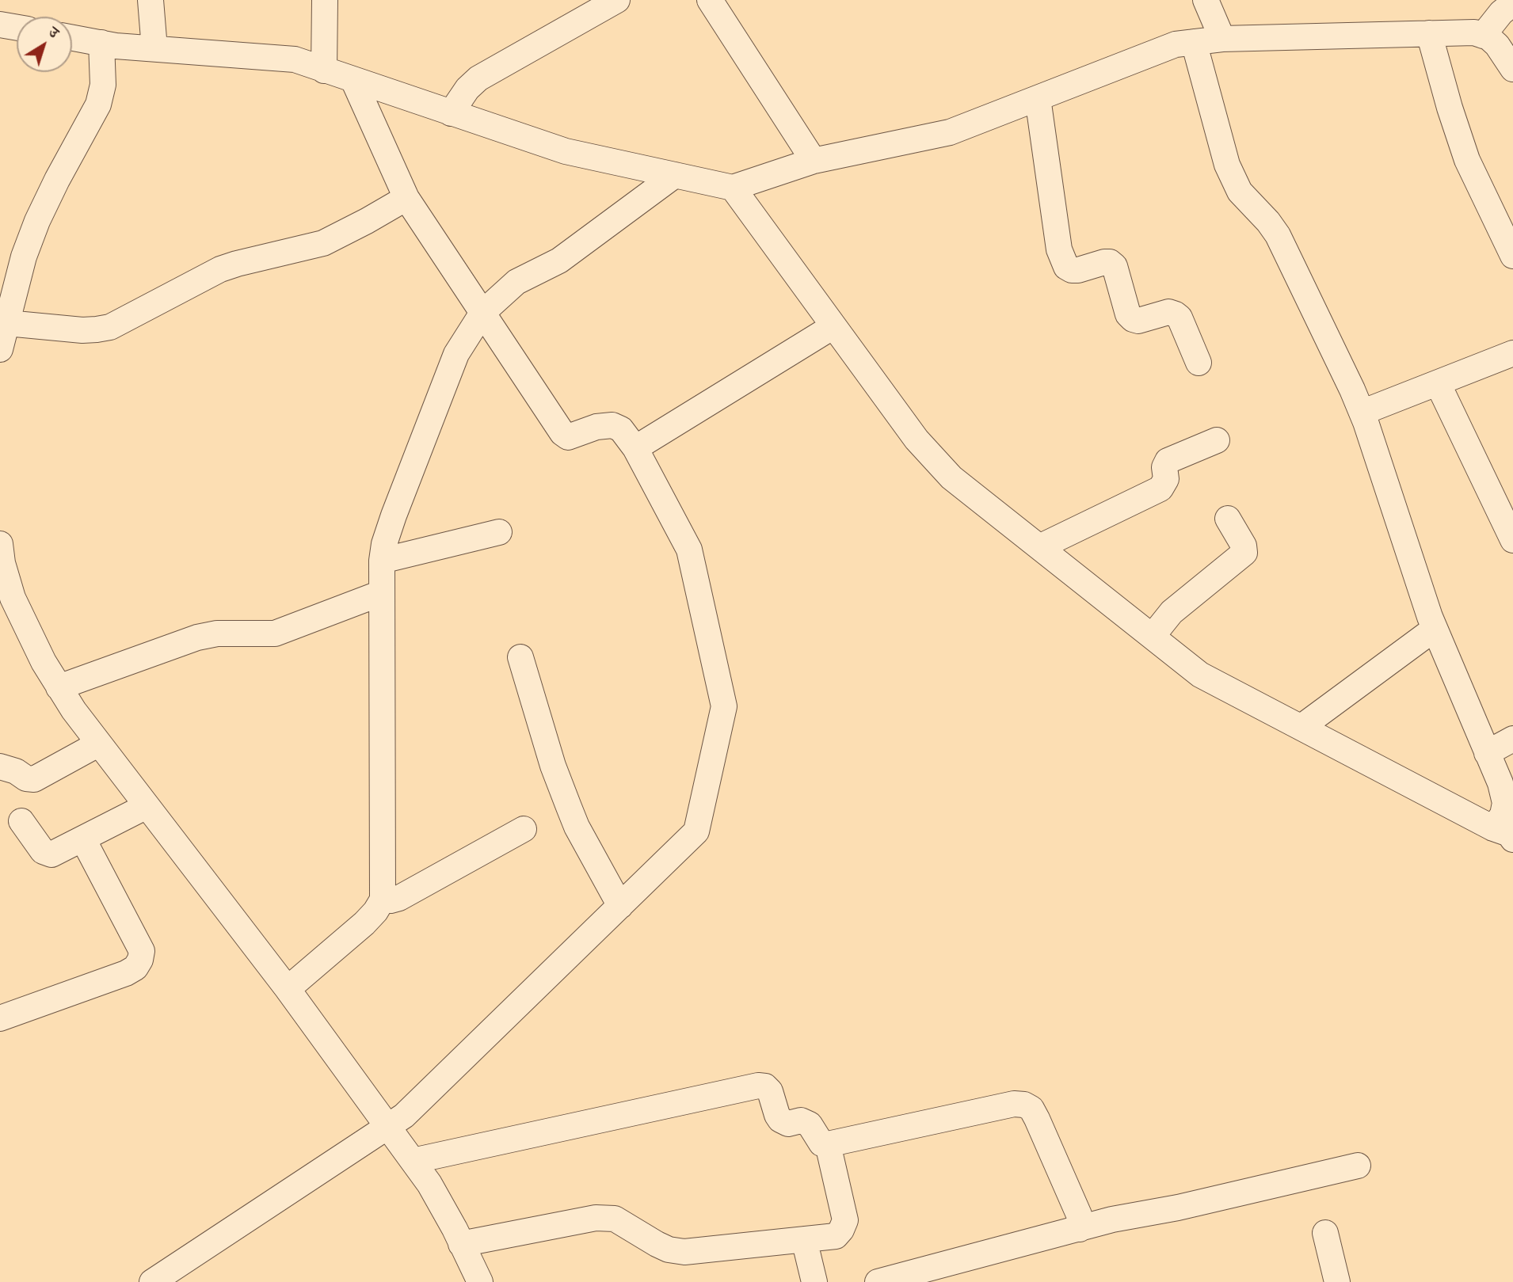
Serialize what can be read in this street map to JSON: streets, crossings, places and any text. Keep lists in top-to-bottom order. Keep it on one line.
{"north":"top right"}
